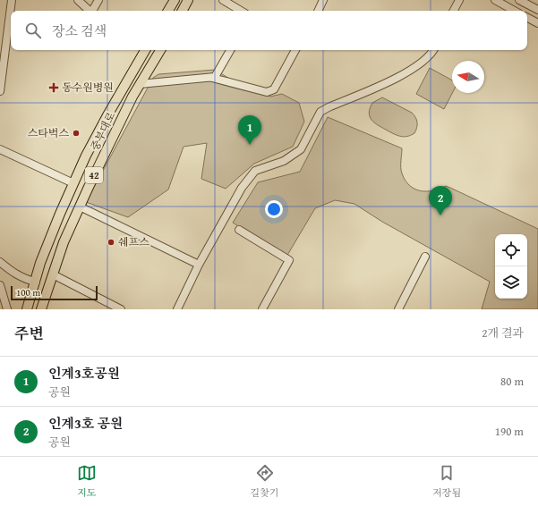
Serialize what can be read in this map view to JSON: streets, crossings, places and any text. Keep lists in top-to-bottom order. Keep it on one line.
{"streets":{"main road":["중부대로","42"]},"places":{"health":["동수원병원"],"other":["스타벅스","쉐프스"]},"scale_bar":"100 m","north":"left","page":{"search":"장소 검색","pins":["1","2"],"scale":"100 m","heading":["주변","2개 결과"],"list":[{"mark":"1","name":"인계3호공원","note":"공원","value":"80 m"},{"mark":"2","name":"인계3호 공원","note":"공원","value":"190 m"}],"nav":["지도","길찾기","저장됨"]}}
